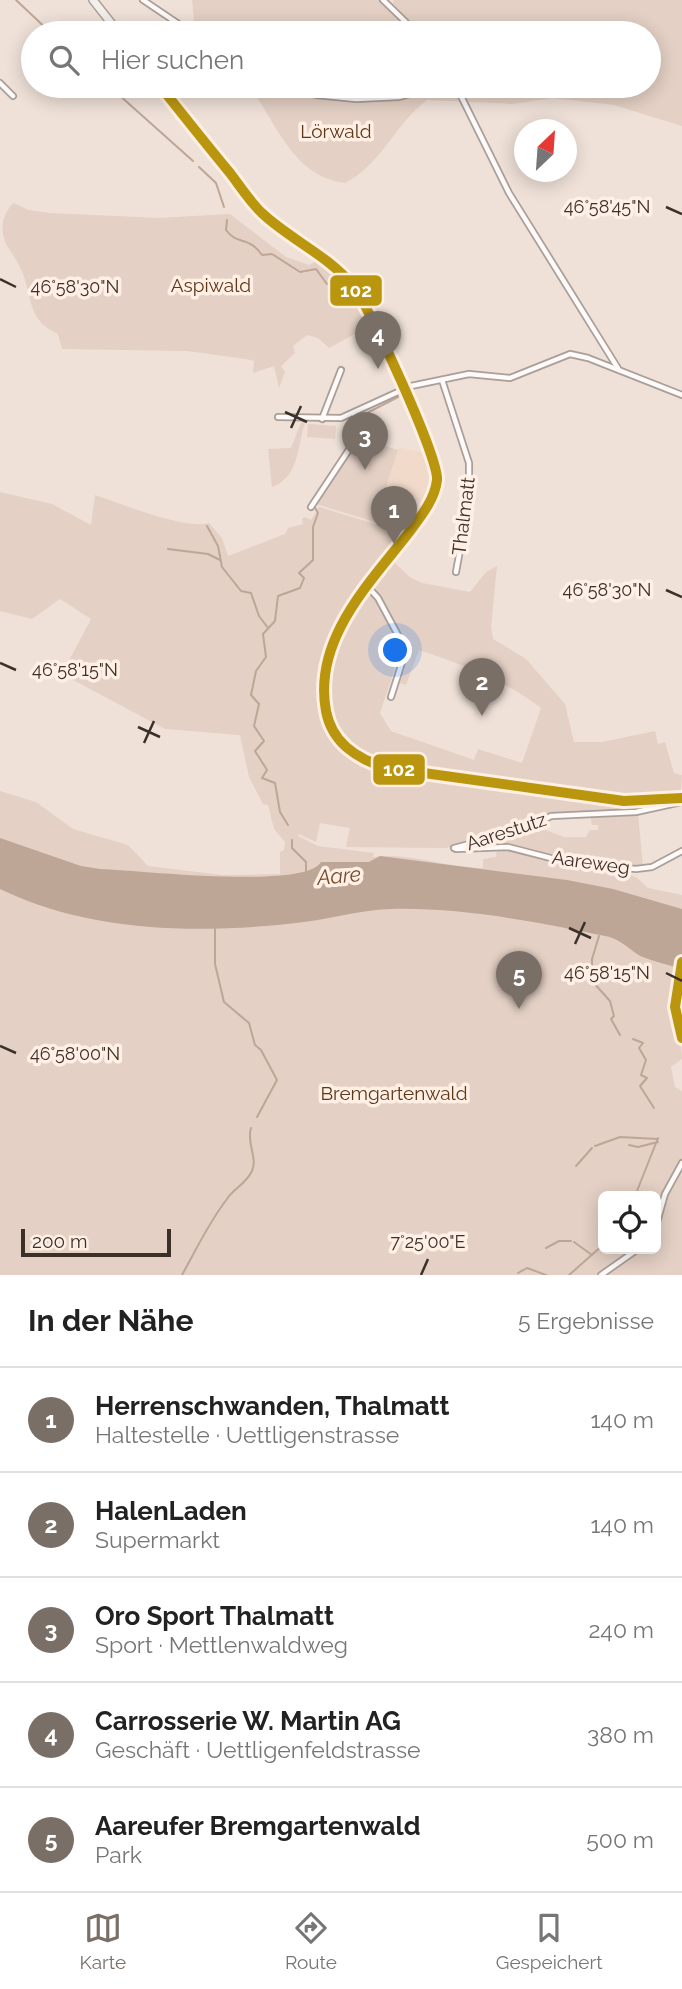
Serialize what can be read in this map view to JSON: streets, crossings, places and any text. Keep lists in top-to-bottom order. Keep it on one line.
{"streets":{"street":["Thalmatt","Aarestutz","Aareweg"]},"crossings":[["Aarestutz","Aareweg"]],"water":["Aare"],"parks":["Lörwald","Aspiwald","Bremgartenwald"],"lines":["transit line 102"],"scale_bar":"200 m","north":"top right","page":{"search":"Hier suchen","pins":["4","3","1","2","5"],"scale":"200 m","heading":["In der Nähe","5 Ergebnisse"],"list":[{"mark":"1","name":"Herrenschwanden, Thalmatt","note":"Haltestelle · Uettligenstrasse","value":"140 m"},{"mark":"2","name":"HalenLaden","note":"Supermarkt","value":"140 m"},{"mark":"3","name":"Oro Sport Thalmatt","note":"Sport · Mettlenwaldweg","value":"240 m"},{"mark":"4","name":"Carrosserie W. Martin AG","note":"Geschäft · Uettligenfeldstrasse","value":"380 m"},{"mark":"5","name":"Aareufer Bremgartenwald","note":"Park","value":"500 m"}],"nav":["Karte","Route","Gespeichert"]},"coordinates":["46°58'45\"N","46°58'30\"N","46°58'15\"N","46°58'00\"N","7°25'00\"E"]}
